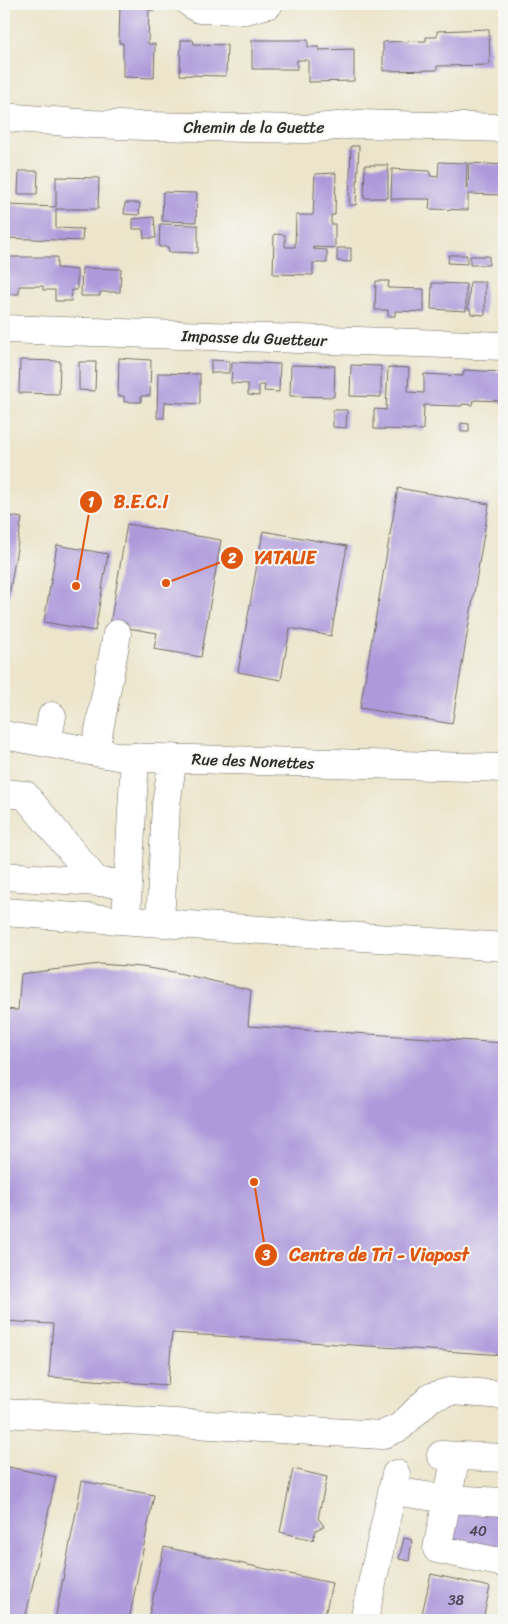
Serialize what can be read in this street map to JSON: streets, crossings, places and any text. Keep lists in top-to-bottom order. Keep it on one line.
{"streets":{"street":["Chemin de la Guette","Impasse du Guetteur","Rue des Nonettes"]},"places":["YATALIE","B.E.C.I","Centre de Tri - Viapost"],"house_numbers":["40","38"]}
